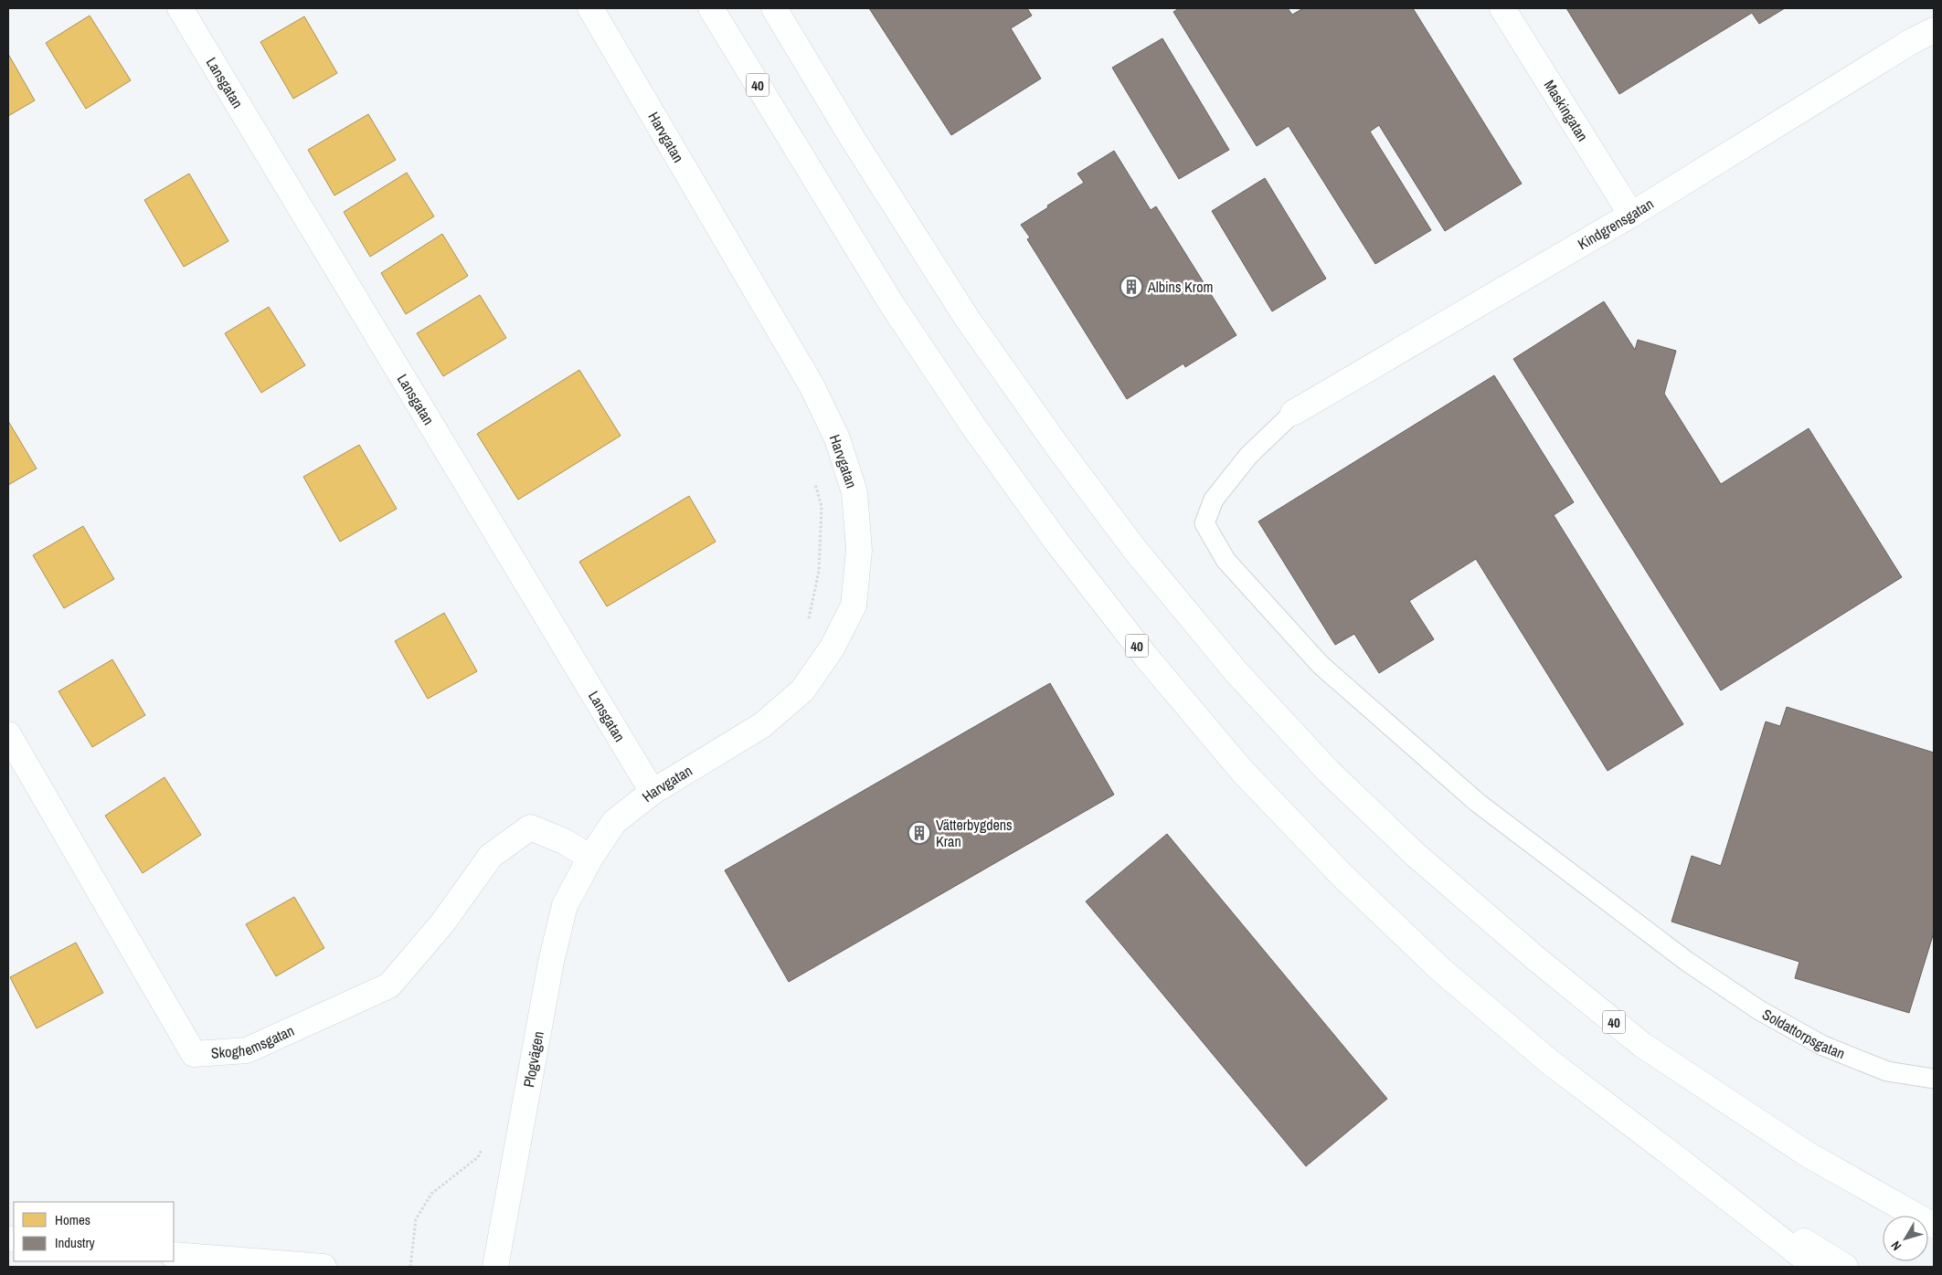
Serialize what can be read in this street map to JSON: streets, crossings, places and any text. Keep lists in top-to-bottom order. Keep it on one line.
{"streets":{"main road":["Lansgatan","40","Maskingatan","Harvgatan","Kindgrensgatan","Skoghemsgatan","Plogvägen"],"lane":["Soldattorpsgatan"]},"crossings":[["Lansgatan","Harvgatan"],["Maskingatan","Kindgrensgatan"],["Harvgatan","Skoghemsgatan"],["Harvgatan","Plogvägen"],["Kindgrensgatan","Soldattorpsgatan"],["Skoghemsgatan","Plogvägen"]],"places":{"building":["Albins Krom","Vätterbygdens Kran"]},"legend":["Homes","Industry"],"north":"bottom left"}
